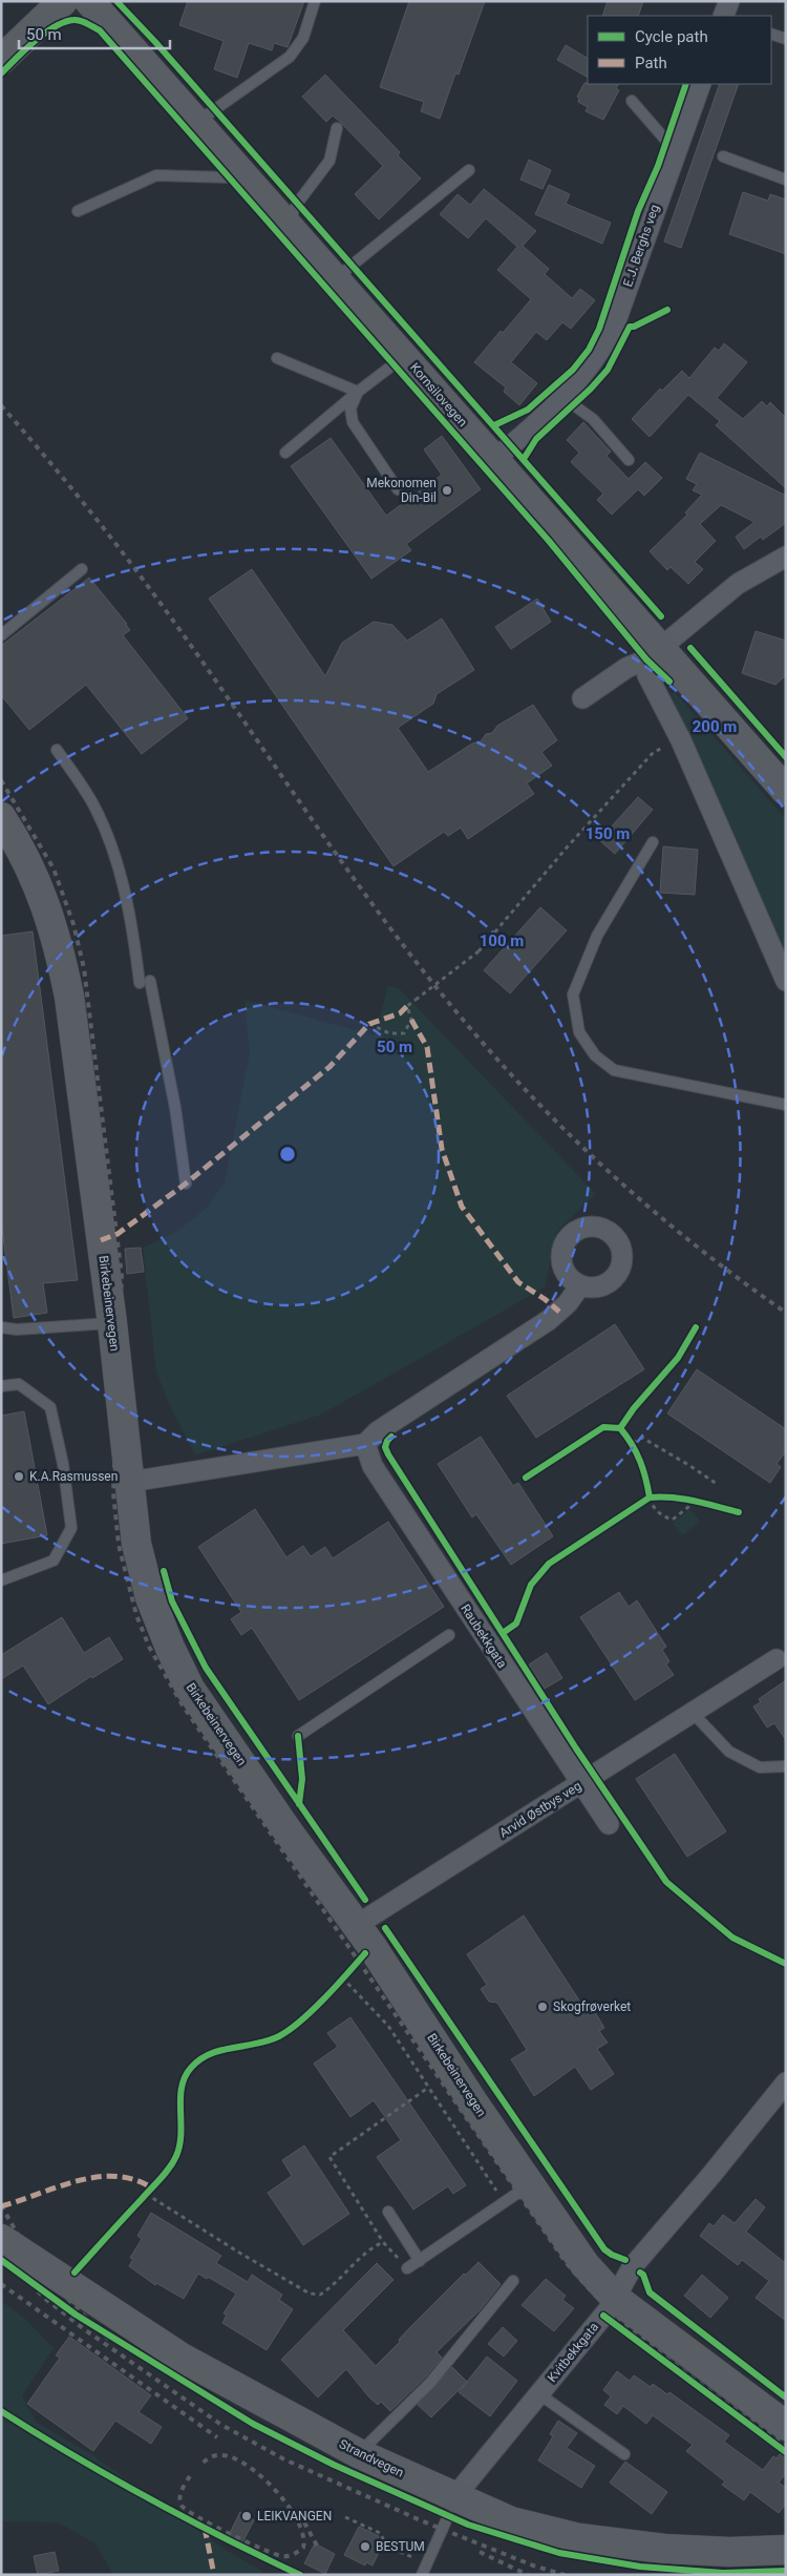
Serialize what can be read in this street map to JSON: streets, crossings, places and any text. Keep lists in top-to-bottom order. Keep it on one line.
{"streets":{"main road":["Kornsilovegen","Birkebeinervegen","Strandvegen"],"street":["E.J. Berghs veg","Raubekkgata","Arvid Østbys veg","Kvitbekkgata"]},"crossings":[["E.J. Berghs veg","Kornsilovegen"],["Birkebeinervegen","Arvid Østbys veg"],["Birkebeinervegen","Kvitbekkgata"],["Raubekkgata","Arvid Østbys veg"],["Kvitbekkgata","Strandvegen"]],"places":["Mekonomen Din-Bil","K.A.Rasmussen","Skogfrøverket","LEIKVANGEN","BESTUM"],"legend":["Cycle path","Path"],"scale_bar":"50 m","rings":["200 m","150 m","100 m","50 m"]}
